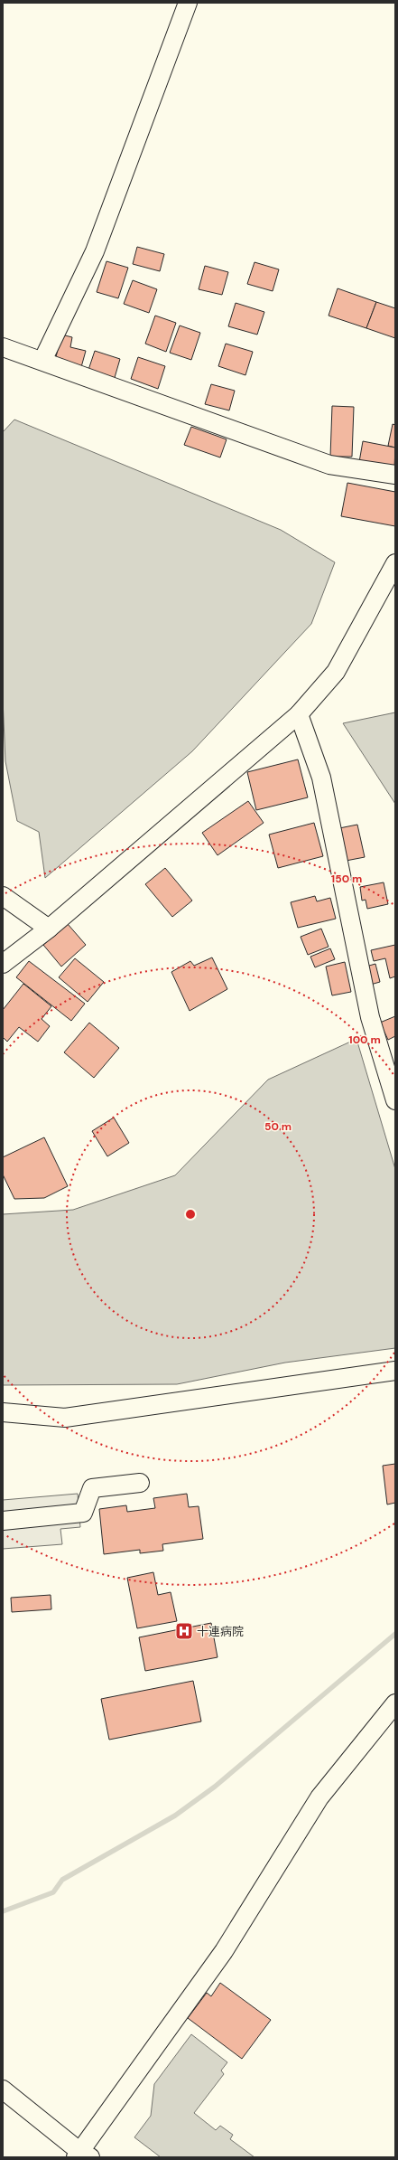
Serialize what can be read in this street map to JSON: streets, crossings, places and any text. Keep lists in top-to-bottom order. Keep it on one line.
{"places":{"hospital":["十連病院"]},"rings":["150 m","100 m","50 m"]}
